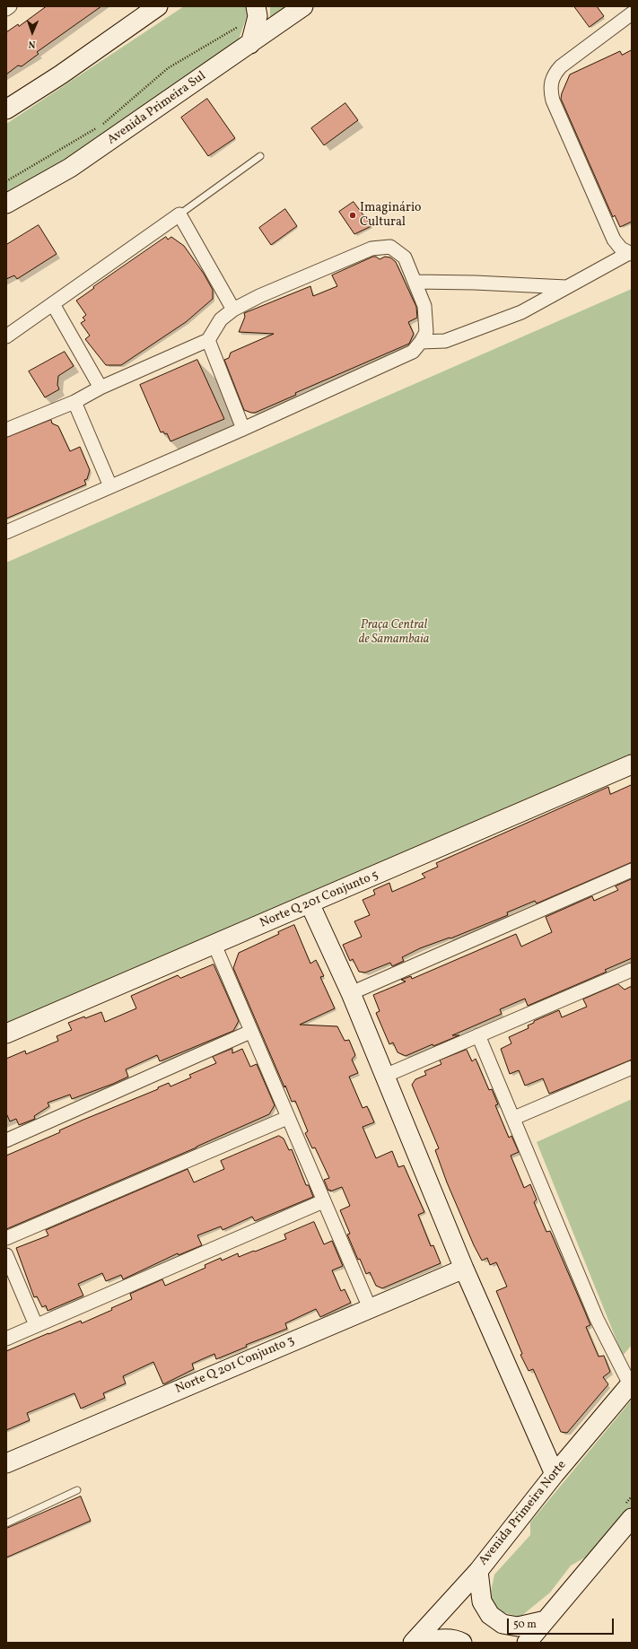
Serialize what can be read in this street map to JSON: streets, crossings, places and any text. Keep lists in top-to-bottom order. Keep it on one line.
{"streets":{"street":["Avenida Primeira Sul","Norte Q 201 Conjunto 5","Norte Q 201 Conjunto 3","Avenida Primeira Norte"]},"parks":["Praça Central de Samambaia"],"places":["Imaginário Cultural"],"scale_bar":"50 m","north":"bottom"}
